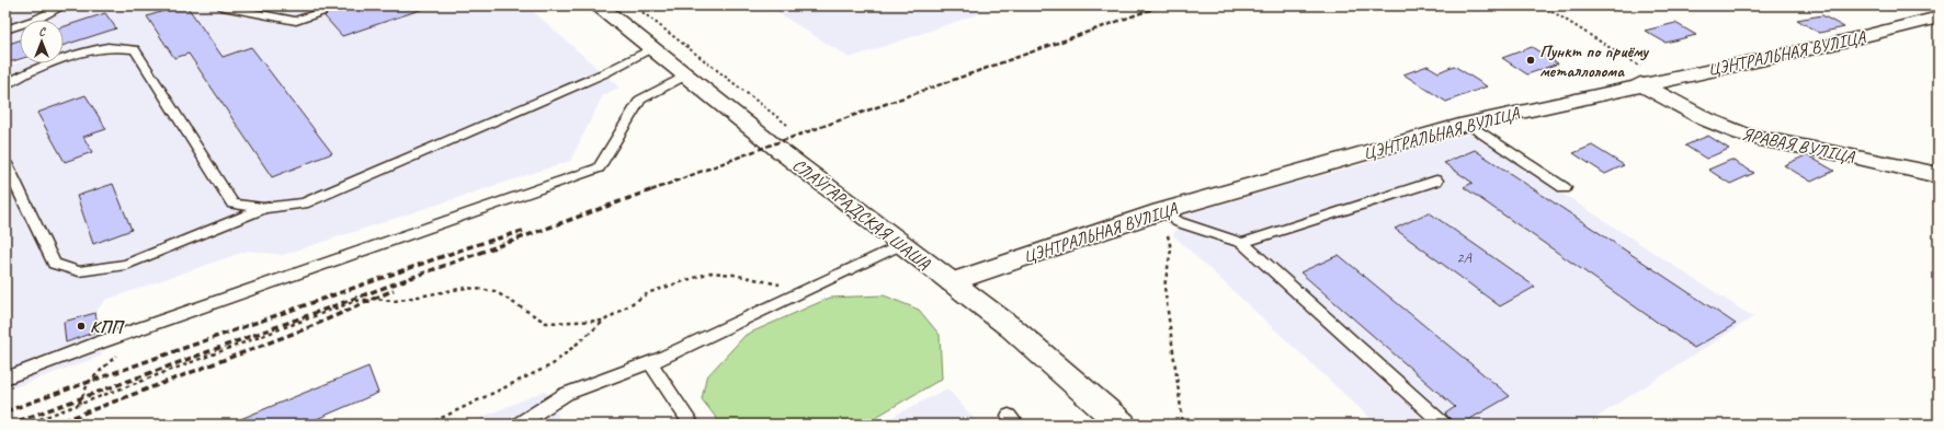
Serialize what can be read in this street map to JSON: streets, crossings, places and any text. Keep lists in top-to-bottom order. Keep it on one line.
{"streets":{"street":["ЦЭНТРАЛЬНАЯ ВУЛІЦА","ЯРАВАЯ ВУЛІЦА","СЛАЎГАРАДСКАЯ ШАША"]},"crossings":[["ЦЭНТРАЛЬНАЯ ВУЛІЦА","ЯРАВАЯ ВУЛІЦА"],["ЦЭНТРАЛЬНАЯ ВУЛІЦА","СЛАЎГАРАДСКАЯ ШАША"]],"places":["Пункт по приёму металлолома","КПП"],"house_numbers":["2А"],"north":"top"}
